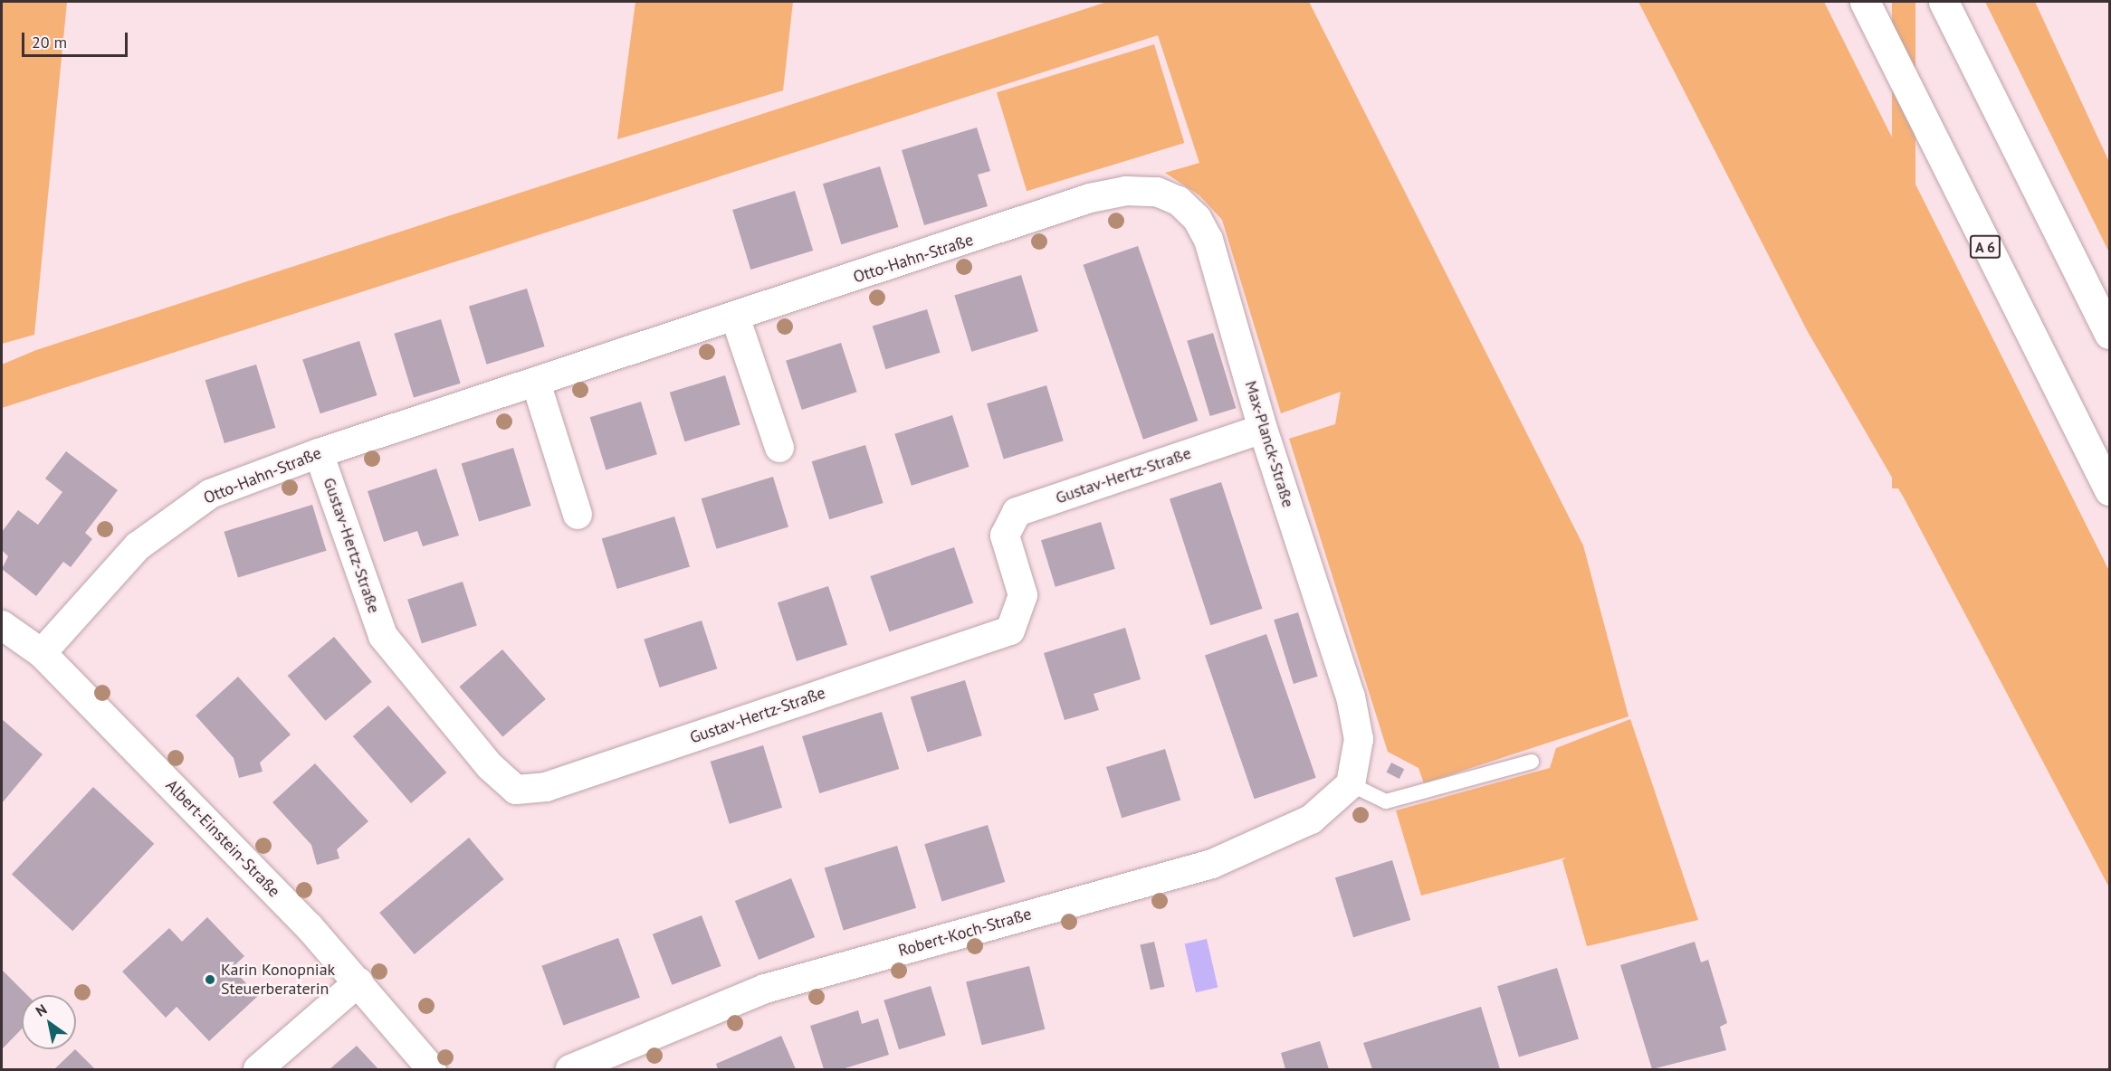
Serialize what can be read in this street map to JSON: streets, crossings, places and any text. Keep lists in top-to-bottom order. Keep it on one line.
{"streets":{"highway":["A 6"],"street":["Otto-Hahn-Straße","Max-Planck-Straße","Gustav-Hertz-Straße","Albert-Einstein-Straße","Robert-Koch-Straße"]},"crossings":[["Otto-Hahn-Straße","Max-Planck-Straße"],["Otto-Hahn-Straße","Gustav-Hertz-Straße"],["Otto-Hahn-Straße","Albert-Einstein-Straße"],["Max-Planck-Straße","Gustav-Hertz-Straße"],["Max-Planck-Straße","Robert-Koch-Straße"]],"places":["Karin Konopniak Steuerberaterin"],"scale_bar":"20 m","north":"top left"}
